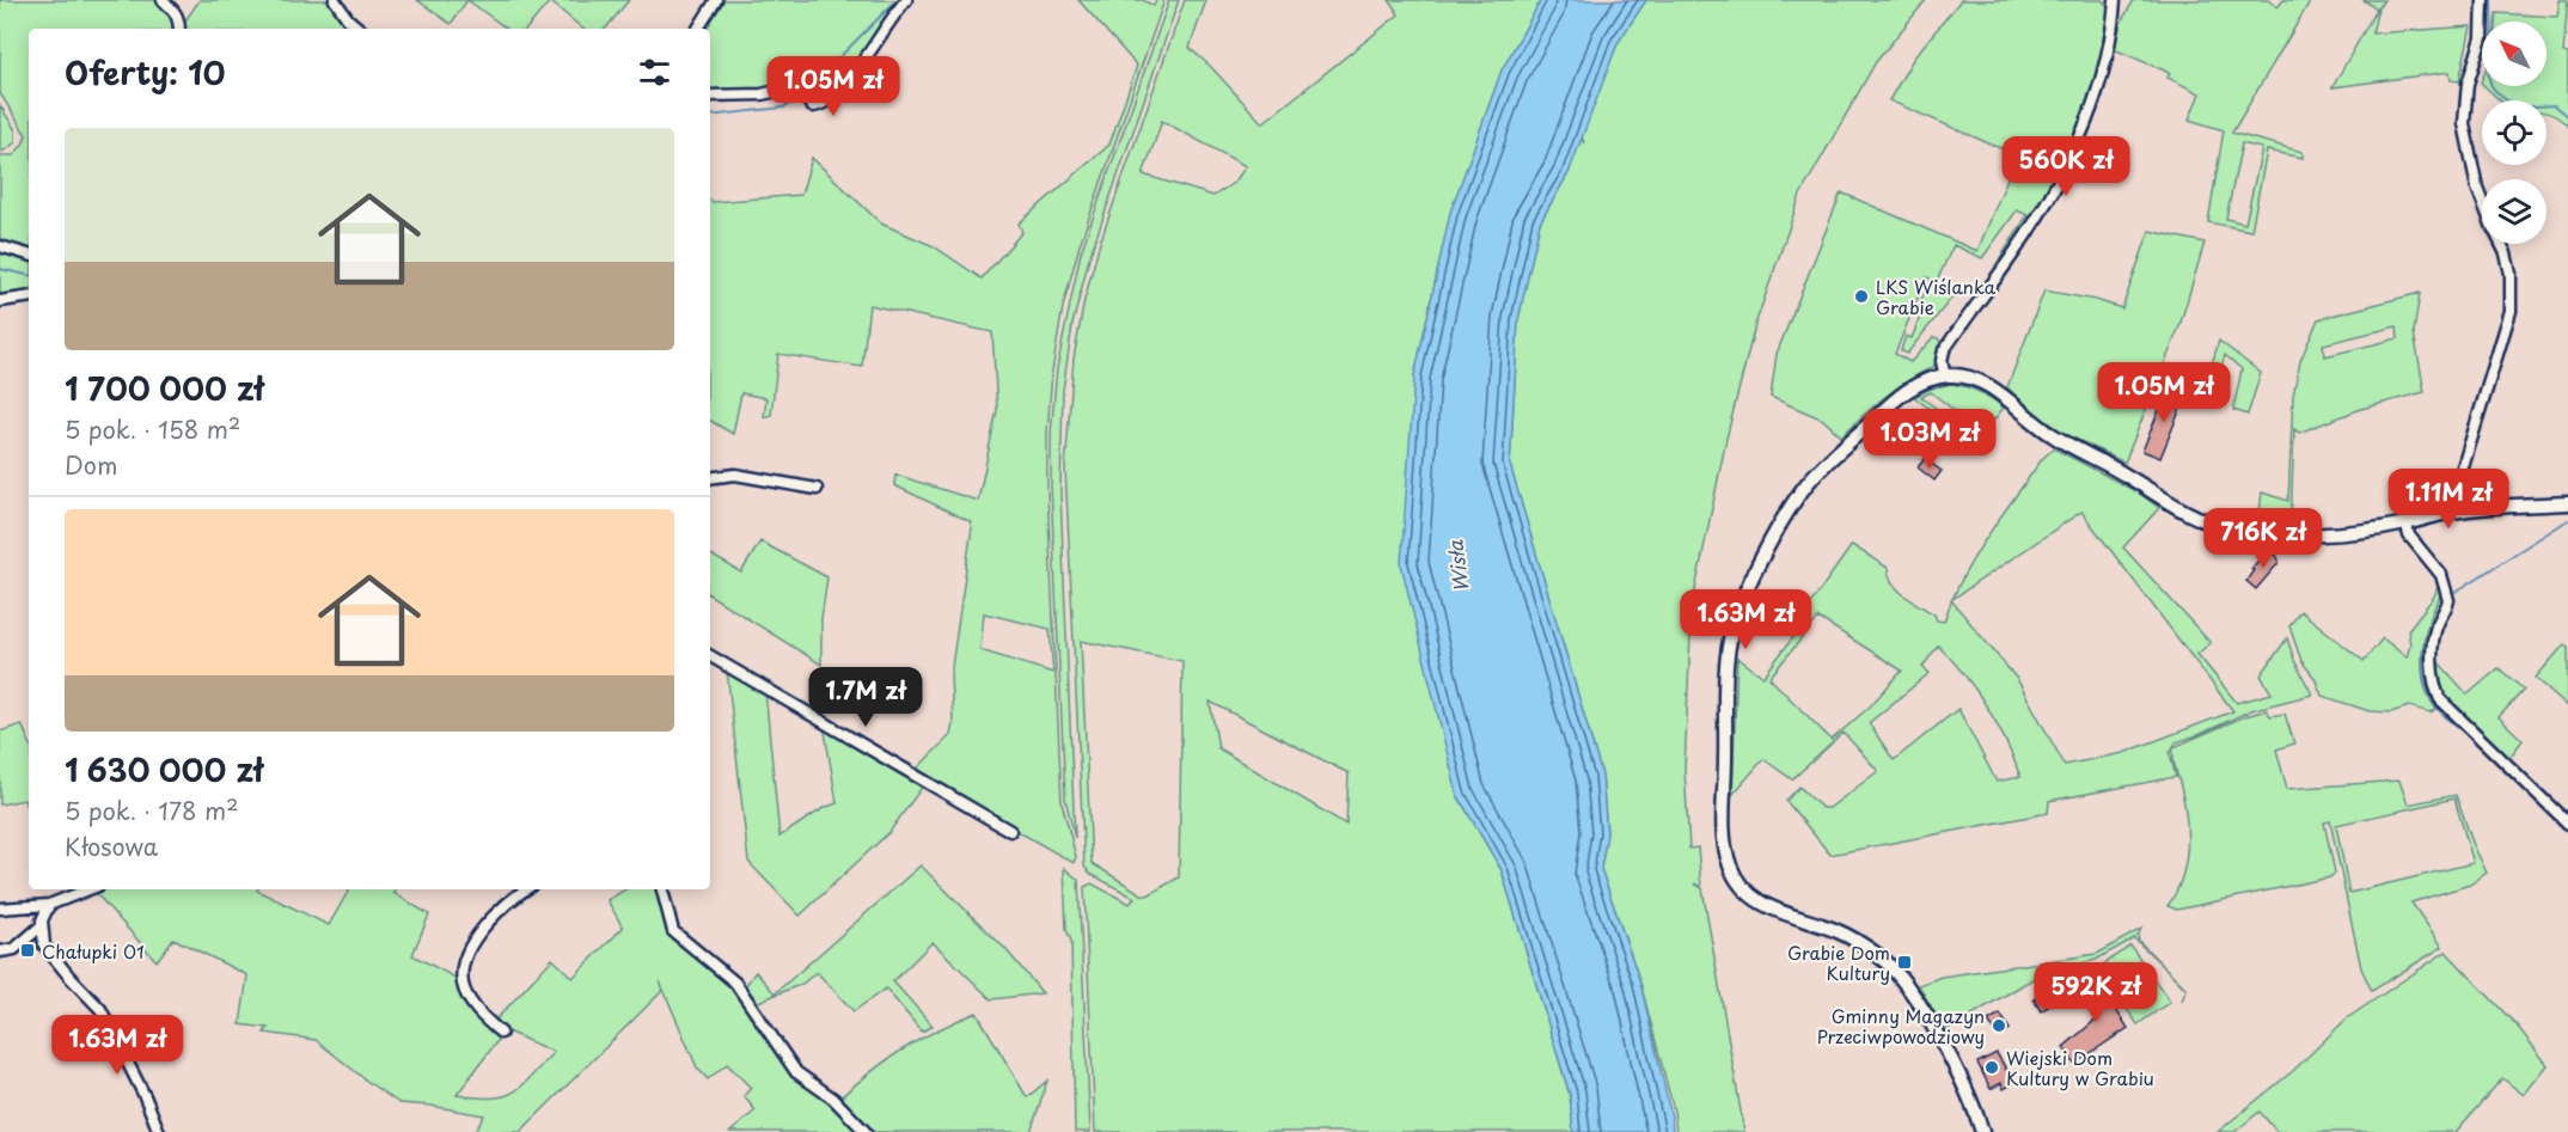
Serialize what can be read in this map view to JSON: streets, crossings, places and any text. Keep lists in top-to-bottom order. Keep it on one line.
{"water":["Wisła"],"places":{"other":["LKS Wiślanka Grabie","Gminny Magazyn Przeciwpowodziowy","Wiejski Dom Kultury w Grabiu"],"transit":["Chałupki 01","Grabie Dom Kultury"]},"north":"top left","page":{"heading":"Oferty: 10","price":["1.05M zł","560K zł","1.05M zł","1.03M zł","1.11M zł","716K zł","1.63M zł","1.7M zł","592K zł","1.63M zł"],"list":[{"name":"1 700 000 zł","note":"5 pok. · 158 m² · Dom"},{"name":"1 630 000 zł","note":"5 pok. · 178 m² · Kłosowa"}]}}
